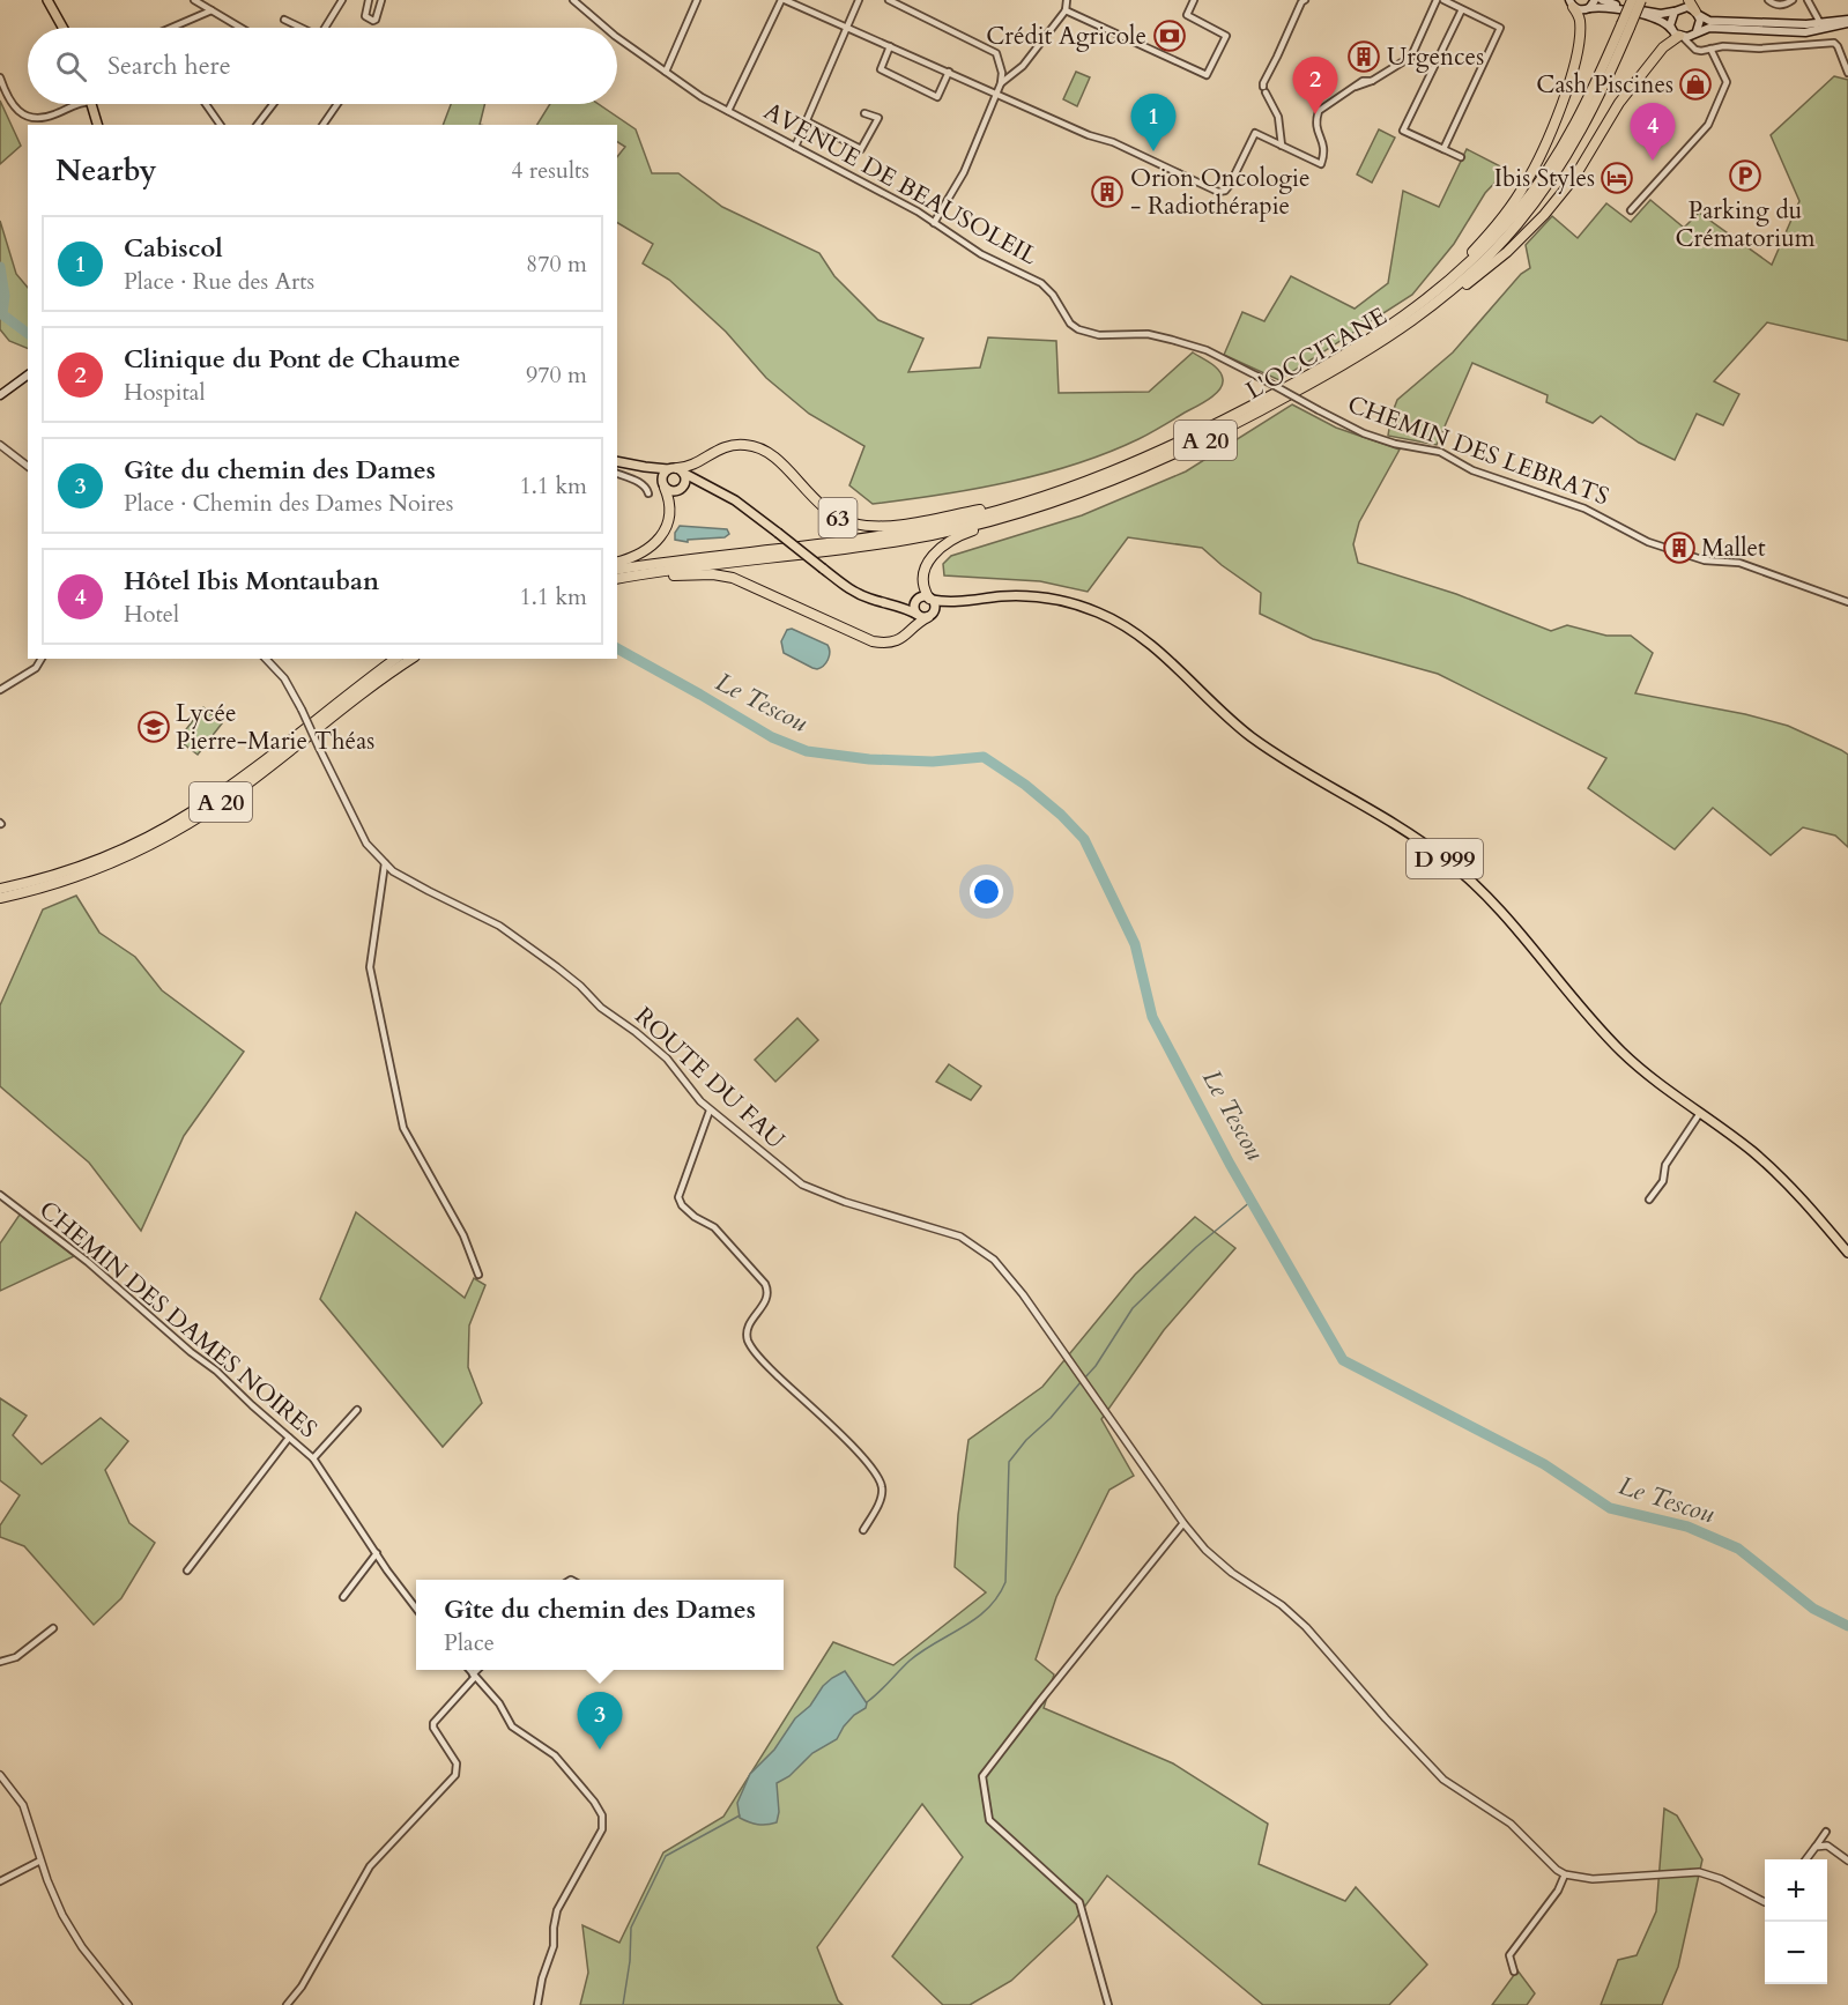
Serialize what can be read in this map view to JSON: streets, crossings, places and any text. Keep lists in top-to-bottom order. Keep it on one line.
{"streets":{"highway":["L'OCCITANE","A 20","63"],"main road":["D 999"],"street":["AVENUE DE BEAUSOLEIL","CHEMIN DES LEBRATS","ROUTE DU FAU","CHEMIN DES DAMES NOIRES"]},"crossings":[["AVENUE DE BEAUSOLEIL","CHEMIN DES LEBRATS"],["L'OCCITANE","63"]],"water":["Le Tescou"],"places":{"bank":["Crédit Agricole"],"building":["Urgences","Orion Oncologie - Radiothérapie","Mallet"],"shop":["Cash Piscines"],"parking":["Parking du Crématorium"],"hotel":["Ibis Styles"],"school or university":["Lycée Pierre-Marie Théas"]},"page":{"search":"Search here","pins":["2","1","4","3"],"heading":["Nearby","4 results"],"list":[{"mark":"1","name":"Cabiscol","note":"Place · Rue des Arts","value":"870 m"},{"mark":"2","name":"Clinique du Pont de Chaume","note":"Hospital","value":"970 m"},{"mark":"3","name":"Gîte du chemin des Dames","note":"Place · Chemin des Dames Noires","value":"1.1 km"},{"mark":"4","name":"Hôtel Ibis Montauban","note":"Hotel","value":"1.1 km"}],"popup":["Gîte du chemin des Dames","Place"],"map_buttons":["+","−"]}}
